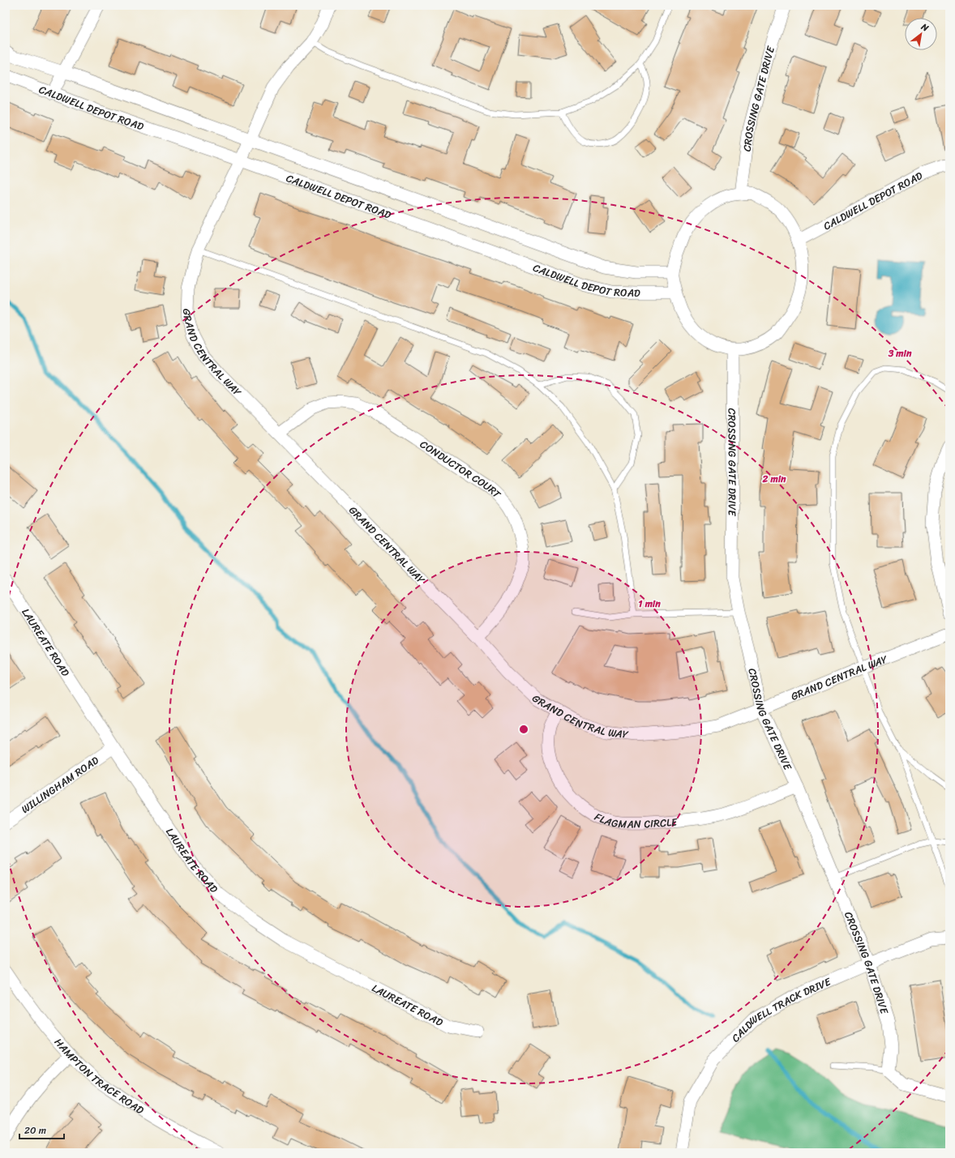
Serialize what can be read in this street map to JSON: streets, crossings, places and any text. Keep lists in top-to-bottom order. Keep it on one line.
{"streets":{"street":["CROSSING GATE DRIVE","CALDWELL DEPOT ROAD","GRAND CENTRAL WAY","CONDUCTOR COURT","LAUREATE ROAD","WILLINGHAM ROAD","FLAGMAN CIRCLE","CALDWELL TRACK DRIVE","HAMPTON TRACE ROAD"]},"crossings":[["CROSSING GATE DRIVE","GRAND CENTRAL WAY"],["CROSSING GATE DRIVE","FLAGMAN CIRCLE"],["CROSSING GATE DRIVE","CALDWELL TRACK DRIVE"],["CALDWELL DEPOT ROAD","GRAND CENTRAL WAY"],["GRAND CENTRAL WAY","CONDUCTOR COURT"],["GRAND CENTRAL WAY","FLAGMAN CIRCLE"],["LAUREATE ROAD","WILLINGHAM ROAD"]],"scale_bar":"20 m","north":"top right","rings":["3 min","2 min","1 min"]}
